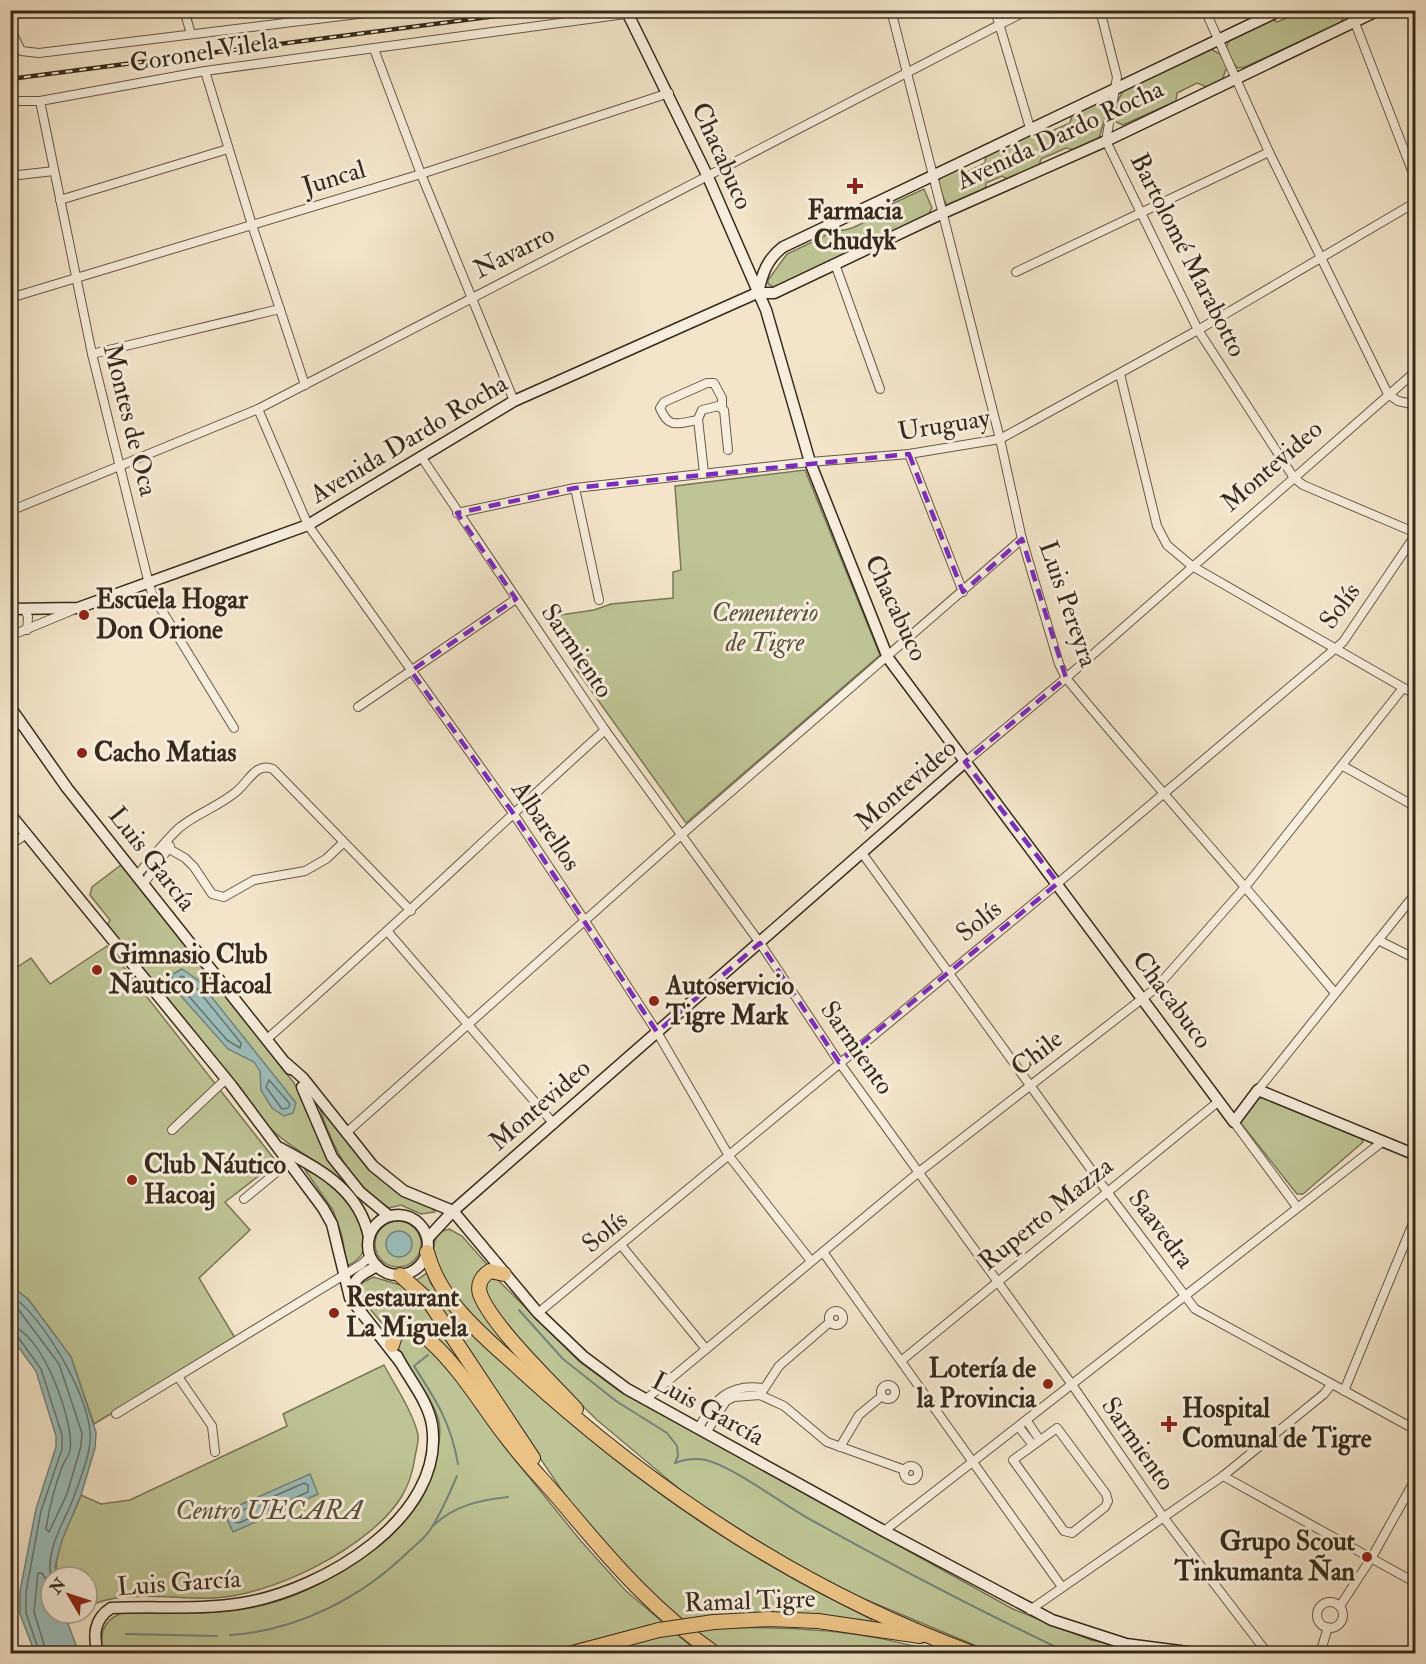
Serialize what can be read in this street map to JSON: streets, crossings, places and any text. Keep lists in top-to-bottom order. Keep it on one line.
{"streets":{"highway":["Ramal Tigre"],"street":["Coronel Vilela","Avenida Dardo Rocha","Chacabuco","Juncal","Navarro","Bartolomé Marabotto","Montes de Oca","Uruguay","Montevideo","Luis Pereyra","Solís","Sarmiento","Albarellos","Luis García","Chile","Ruperto Mazza","Saavedra"]},"crossings":[["Coronel Vilela","Chacabuco"],["Coronel Vilela","Montes de Oca"],["Avenida Dardo Rocha","Chacabuco"],["Avenida Dardo Rocha","Bartolomé Marabotto"],["Avenida Dardo Rocha","Montes de Oca"],["Avenida Dardo Rocha","Luis Pereyra"],["Avenida Dardo Rocha","Sarmiento"],["Avenida Dardo Rocha","Albarellos"],["Chacabuco","Juncal"],["Chacabuco","Navarro"],["Chacabuco","Uruguay"],["Chacabuco","Montevideo"],["Chacabuco","Solís"],["Chacabuco","Chile"],["Chacabuco","Ruperto Mazza"],["Juncal","Montes de Oca"],["Navarro","Montes de Oca"],["Navarro","Luis Pereyra"],["Navarro","Albarellos"],["Bartolomé Marabotto","Uruguay"],["Bartolomé Marabotto","Montevideo"],["Bartolomé Marabotto","Solís"],["Uruguay","Luis Pereyra"],["Uruguay","Sarmiento"],["Montevideo","Luis Pereyra"],["Montevideo","Sarmiento"],["Montevideo","Albarellos"],["Montevideo","Luis García"],["Montevideo","Saavedra"],["Luis Pereyra","Solís"],["Luis Pereyra","Chile"],["Solís","Sarmiento"],["Solís","Albarellos"],["Solís","Luis García"],["Solís","Saavedra"],["Sarmiento","Chile"],["Sarmiento","Ruperto Mazza"],["Albarellos","Chile"],["Luis García","Chile"],["Chile","Saavedra"],["Ruperto Mazza","Saavedra"]],"parks":["Cementerio de Tigre","Centro UECARA"],"places":{"health":["Farmacia Chudyk","Hospital Comunal de Tigre"],"other":["Escuela Hogar Don Orione","Cacho Matias","Gimnasio Club Nautico Hacoal","Autoservicio Tigre Mark","Club Náutico Hacoaj","Restaurant La Miguela","Lotería de la Provincia","Grupo Scout Tinkumanta Ñan"]},"north":"top left"}
